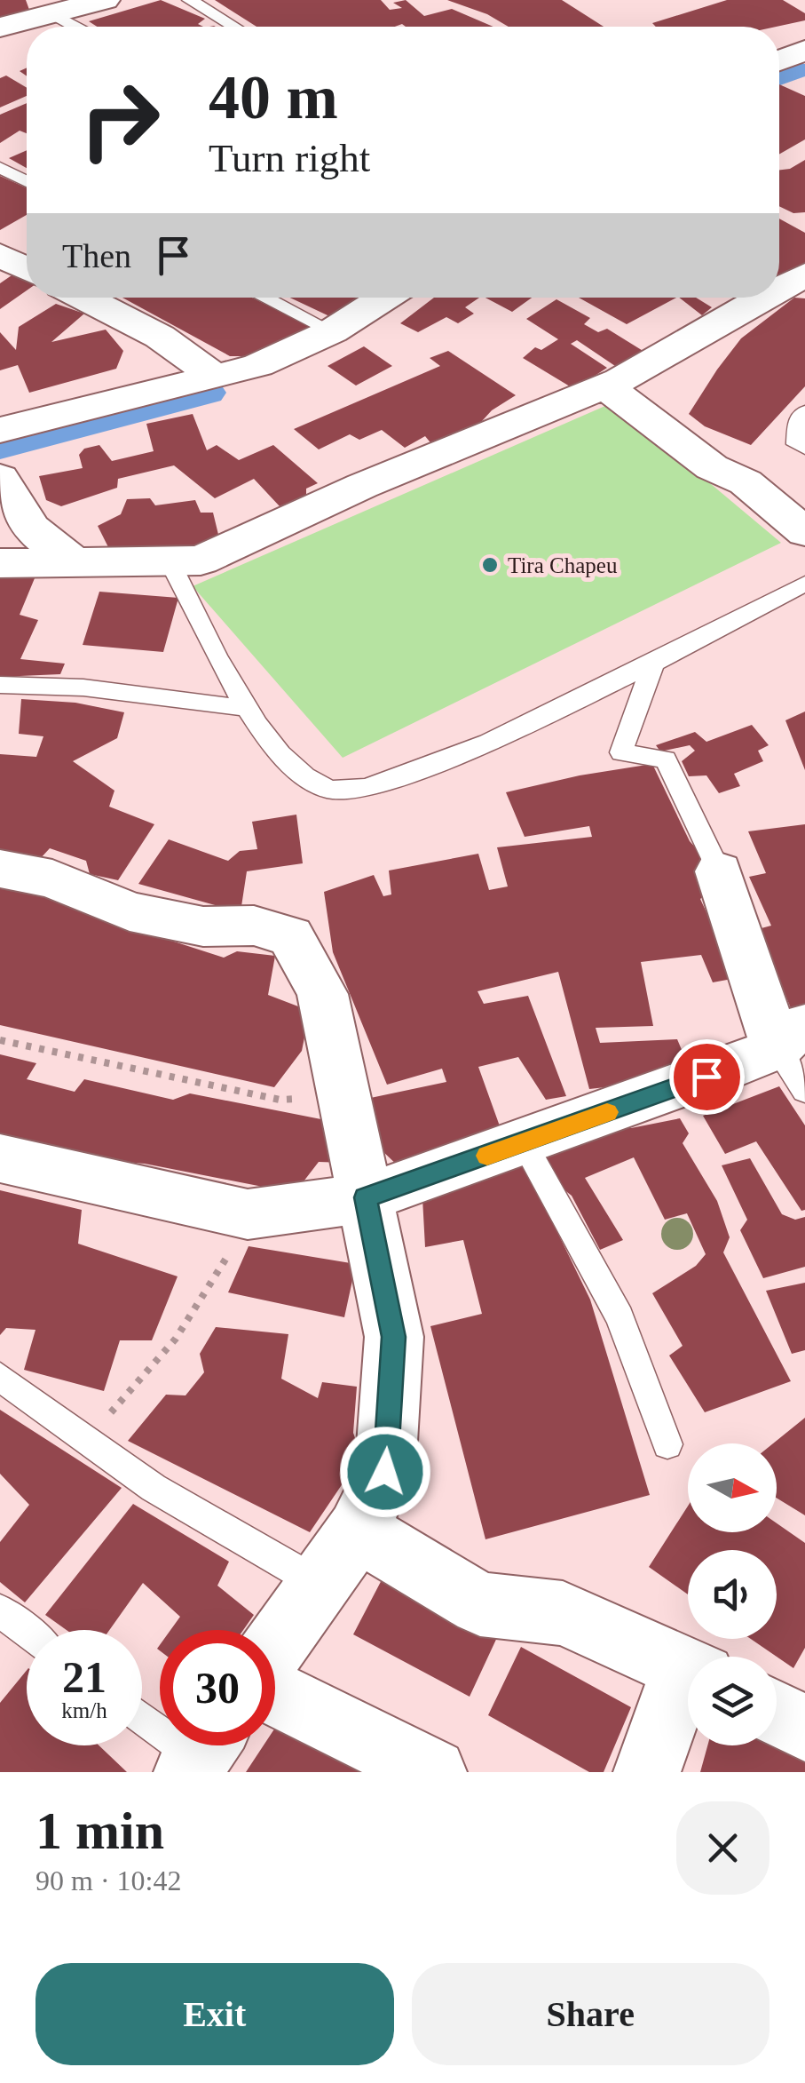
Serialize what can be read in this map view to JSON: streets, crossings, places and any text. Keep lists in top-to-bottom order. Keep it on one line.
{"places":["Tira Chapeu"],"north":"right","page":{"turn":["40 m","Turn right"],"then":"Then","speed":"21 km/h","limit":"30","heading":["1 min","90 m · 10:42"],"buttons":["Exit","Share"]}}
